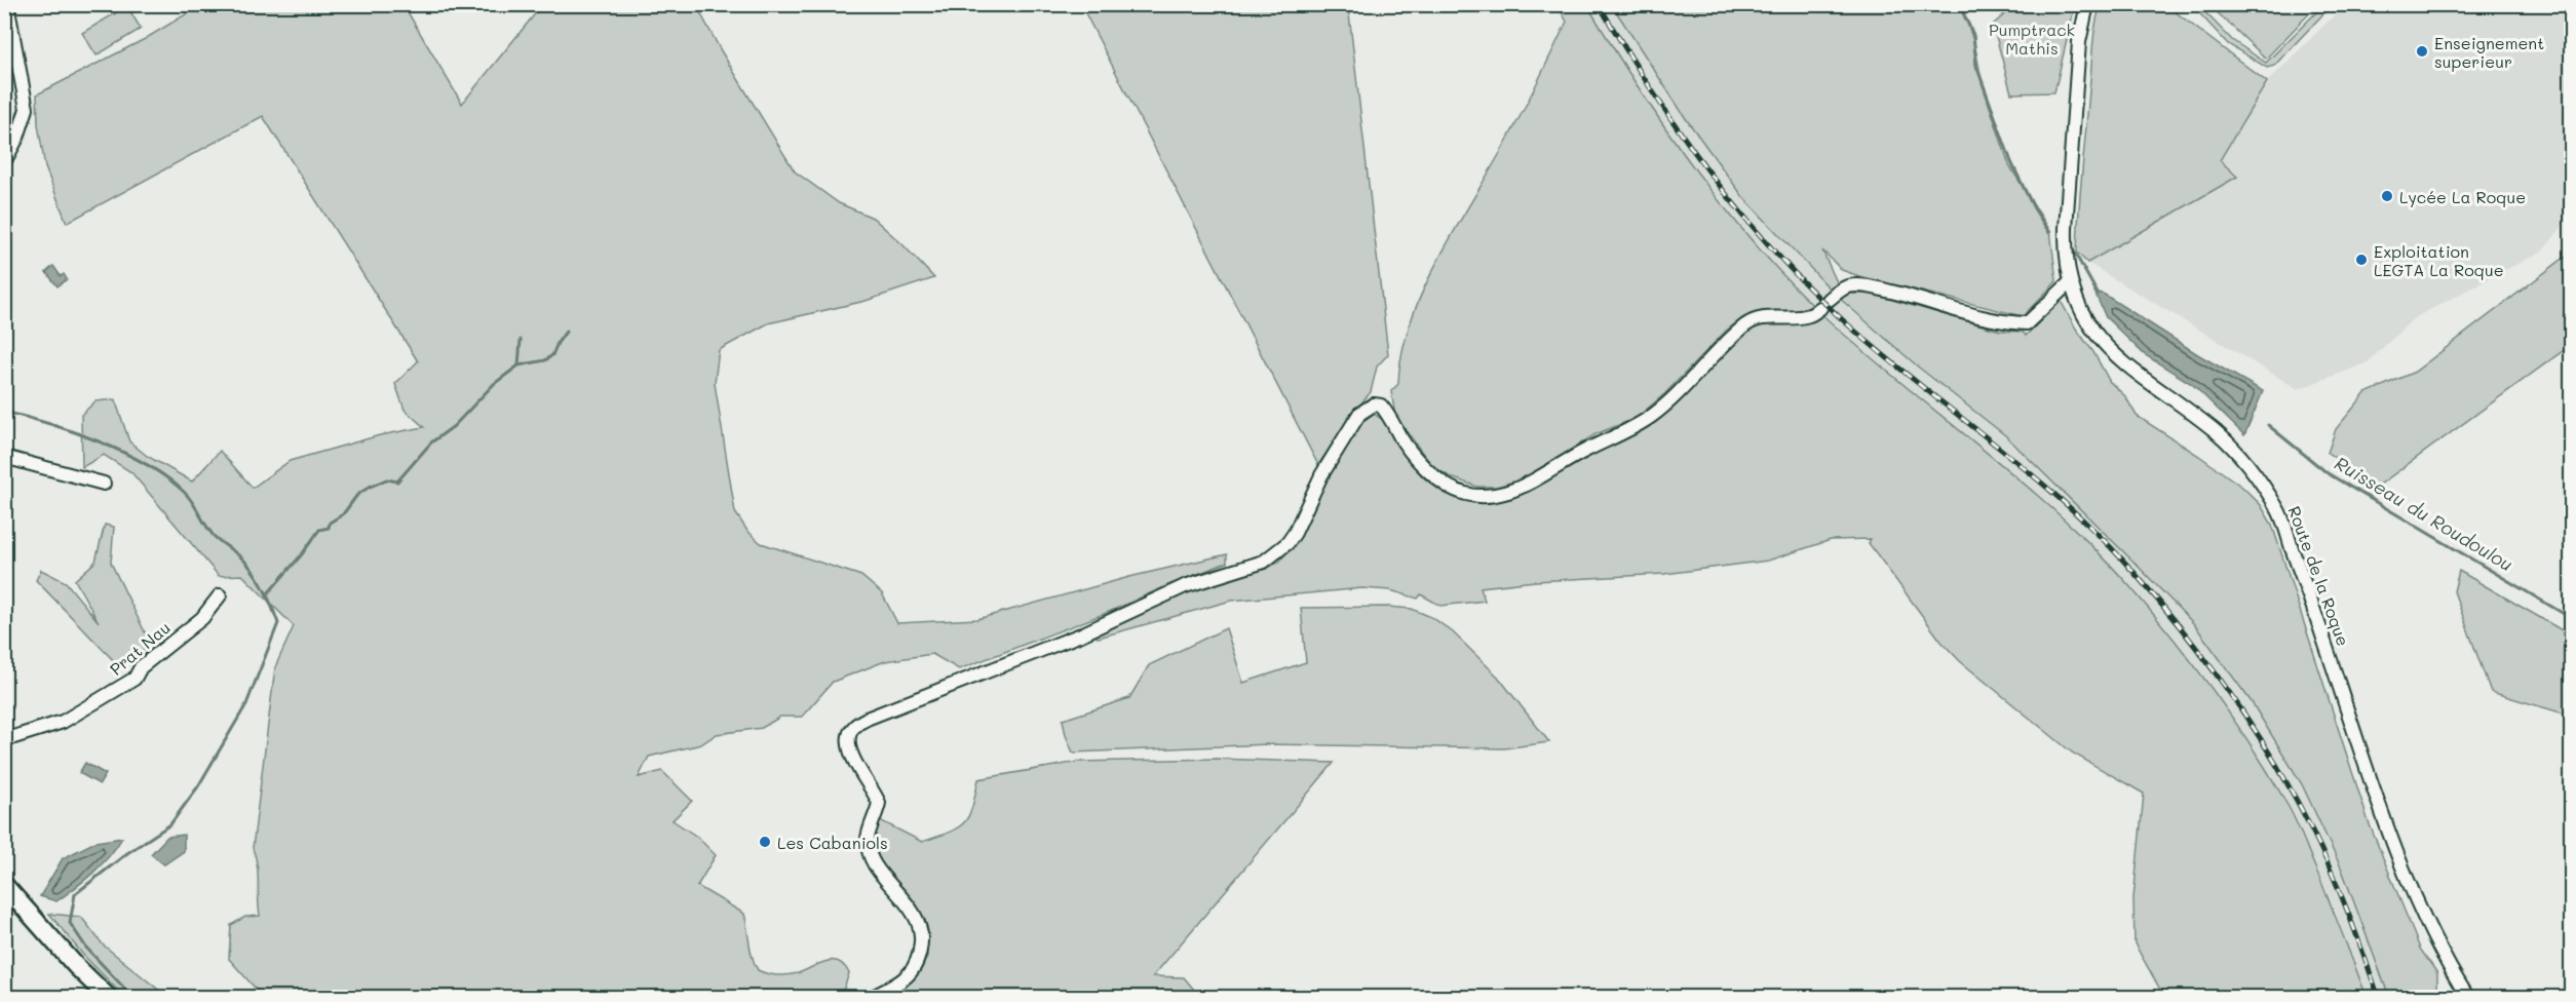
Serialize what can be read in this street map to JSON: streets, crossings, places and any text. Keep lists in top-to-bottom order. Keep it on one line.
{"streets":{"street":["Route de la Roque","Prat Nau"]},"water":["Ruisseau du Roudoulou"],"parks":["Pumptrack Mathis"],"places":["Enseignement superieur","Lycée La Roque","Exploitation LEGTA La Roque","Les Cabaniols"]}
